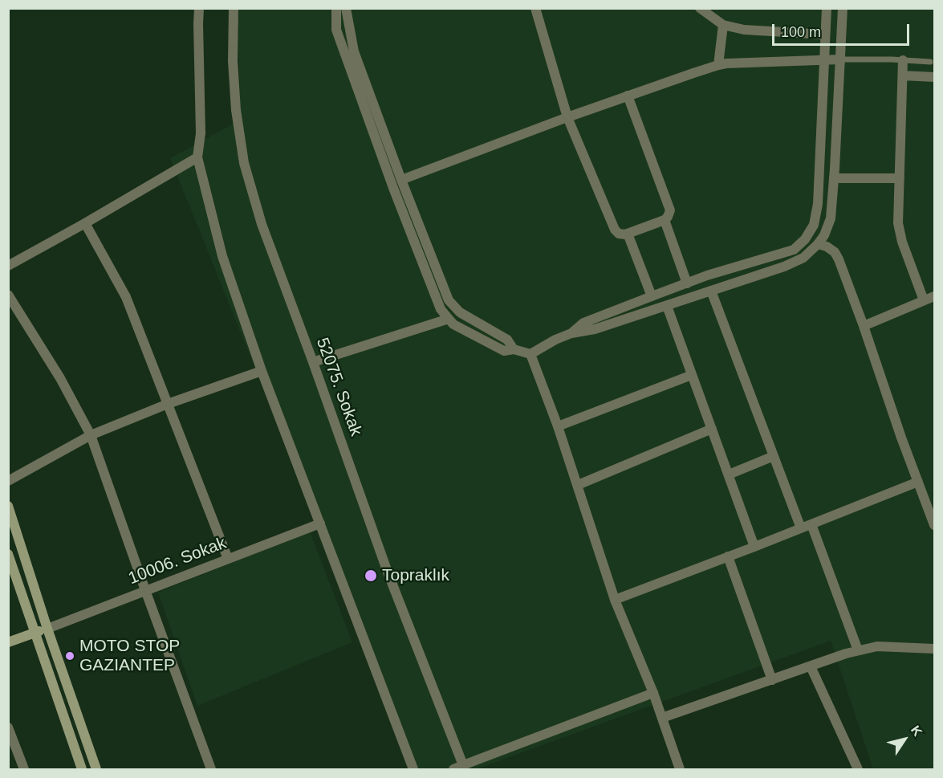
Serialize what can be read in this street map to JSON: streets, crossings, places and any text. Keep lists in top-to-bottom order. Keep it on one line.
{"streets":{"street":["52075. Sokak","10006. Sokak"]},"places":["Topraklık","MOTO STOP GAZIANTEP"],"scale_bar":"100 m","north":"top right"}
